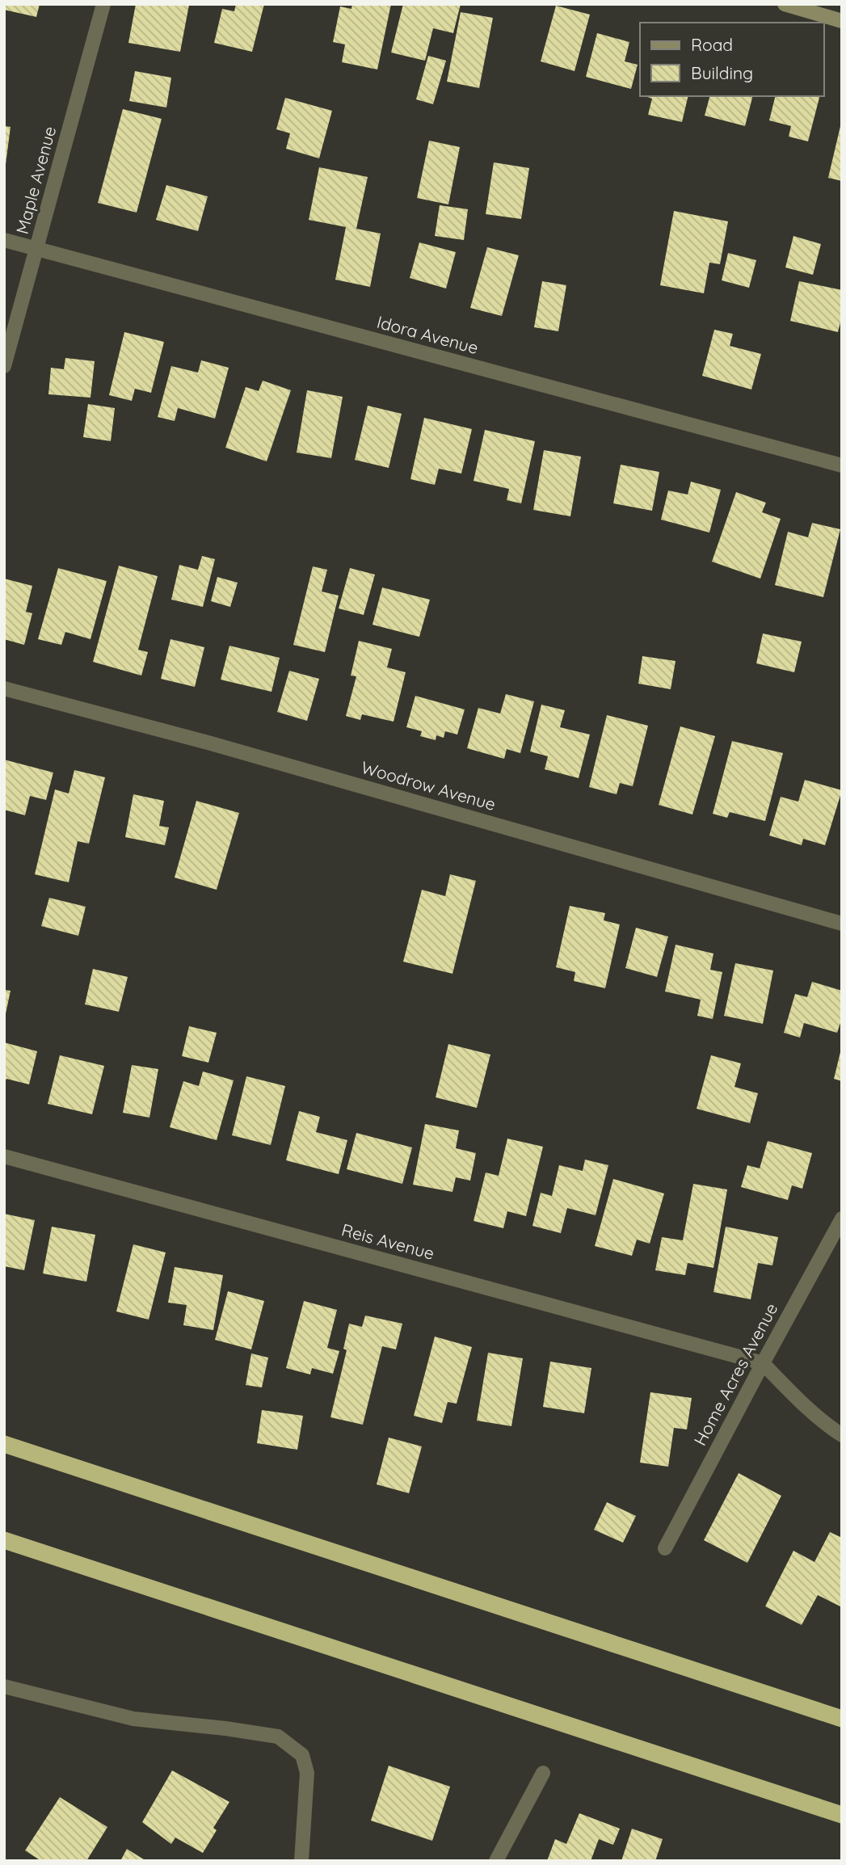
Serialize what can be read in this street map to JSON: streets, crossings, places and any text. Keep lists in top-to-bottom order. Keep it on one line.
{"streets":{"street":["Maple Avenue","Idora Avenue","Woodrow Avenue","Reis Avenue","Home Acres Avenue"]},"crossings":[["Maple Avenue","Idora Avenue"],["Reis Avenue","Home Acres Avenue"]],"legend":["Road","Building"]}
